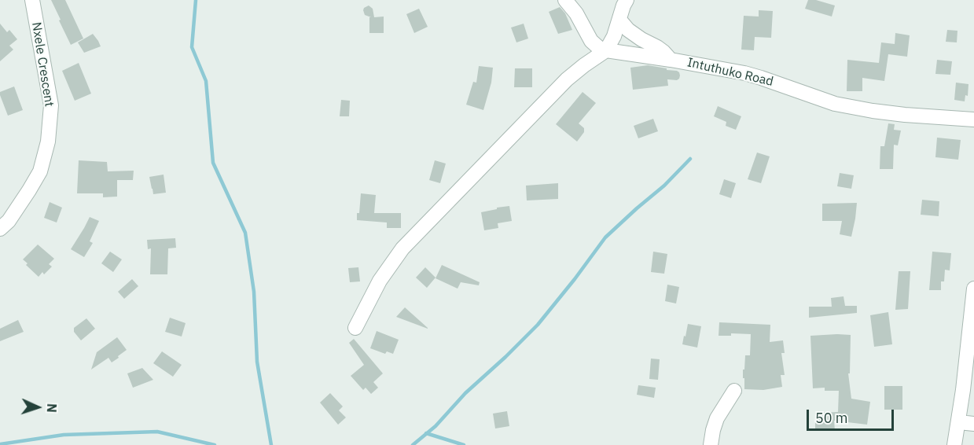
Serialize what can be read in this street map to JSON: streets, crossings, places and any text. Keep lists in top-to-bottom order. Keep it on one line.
{"streets":{"street":["Nxele Crescent","Intuthuko Road"]},"scale_bar":"50 m","north":"right"}
